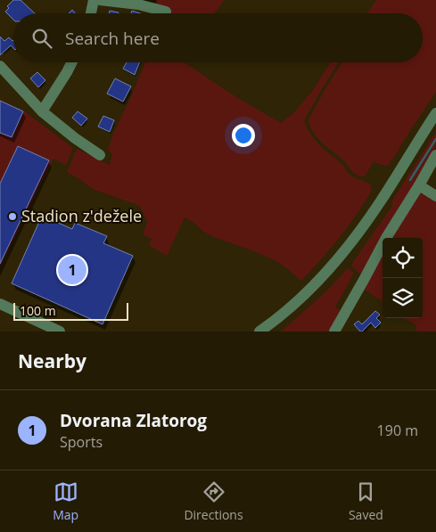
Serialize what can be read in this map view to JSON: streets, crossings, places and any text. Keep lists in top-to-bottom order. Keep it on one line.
{"places":["Stadion z'dežele"],"scale_bar":"100 m","page":{"search":"Search here","pins":"1","scale":"100 m","heading":"Nearby","list":[{"mark":"1","name":"Dvorana Zlatorog","note":"Sports","value":"190 m"}],"nav":["Map","Directions","Saved"]}}
